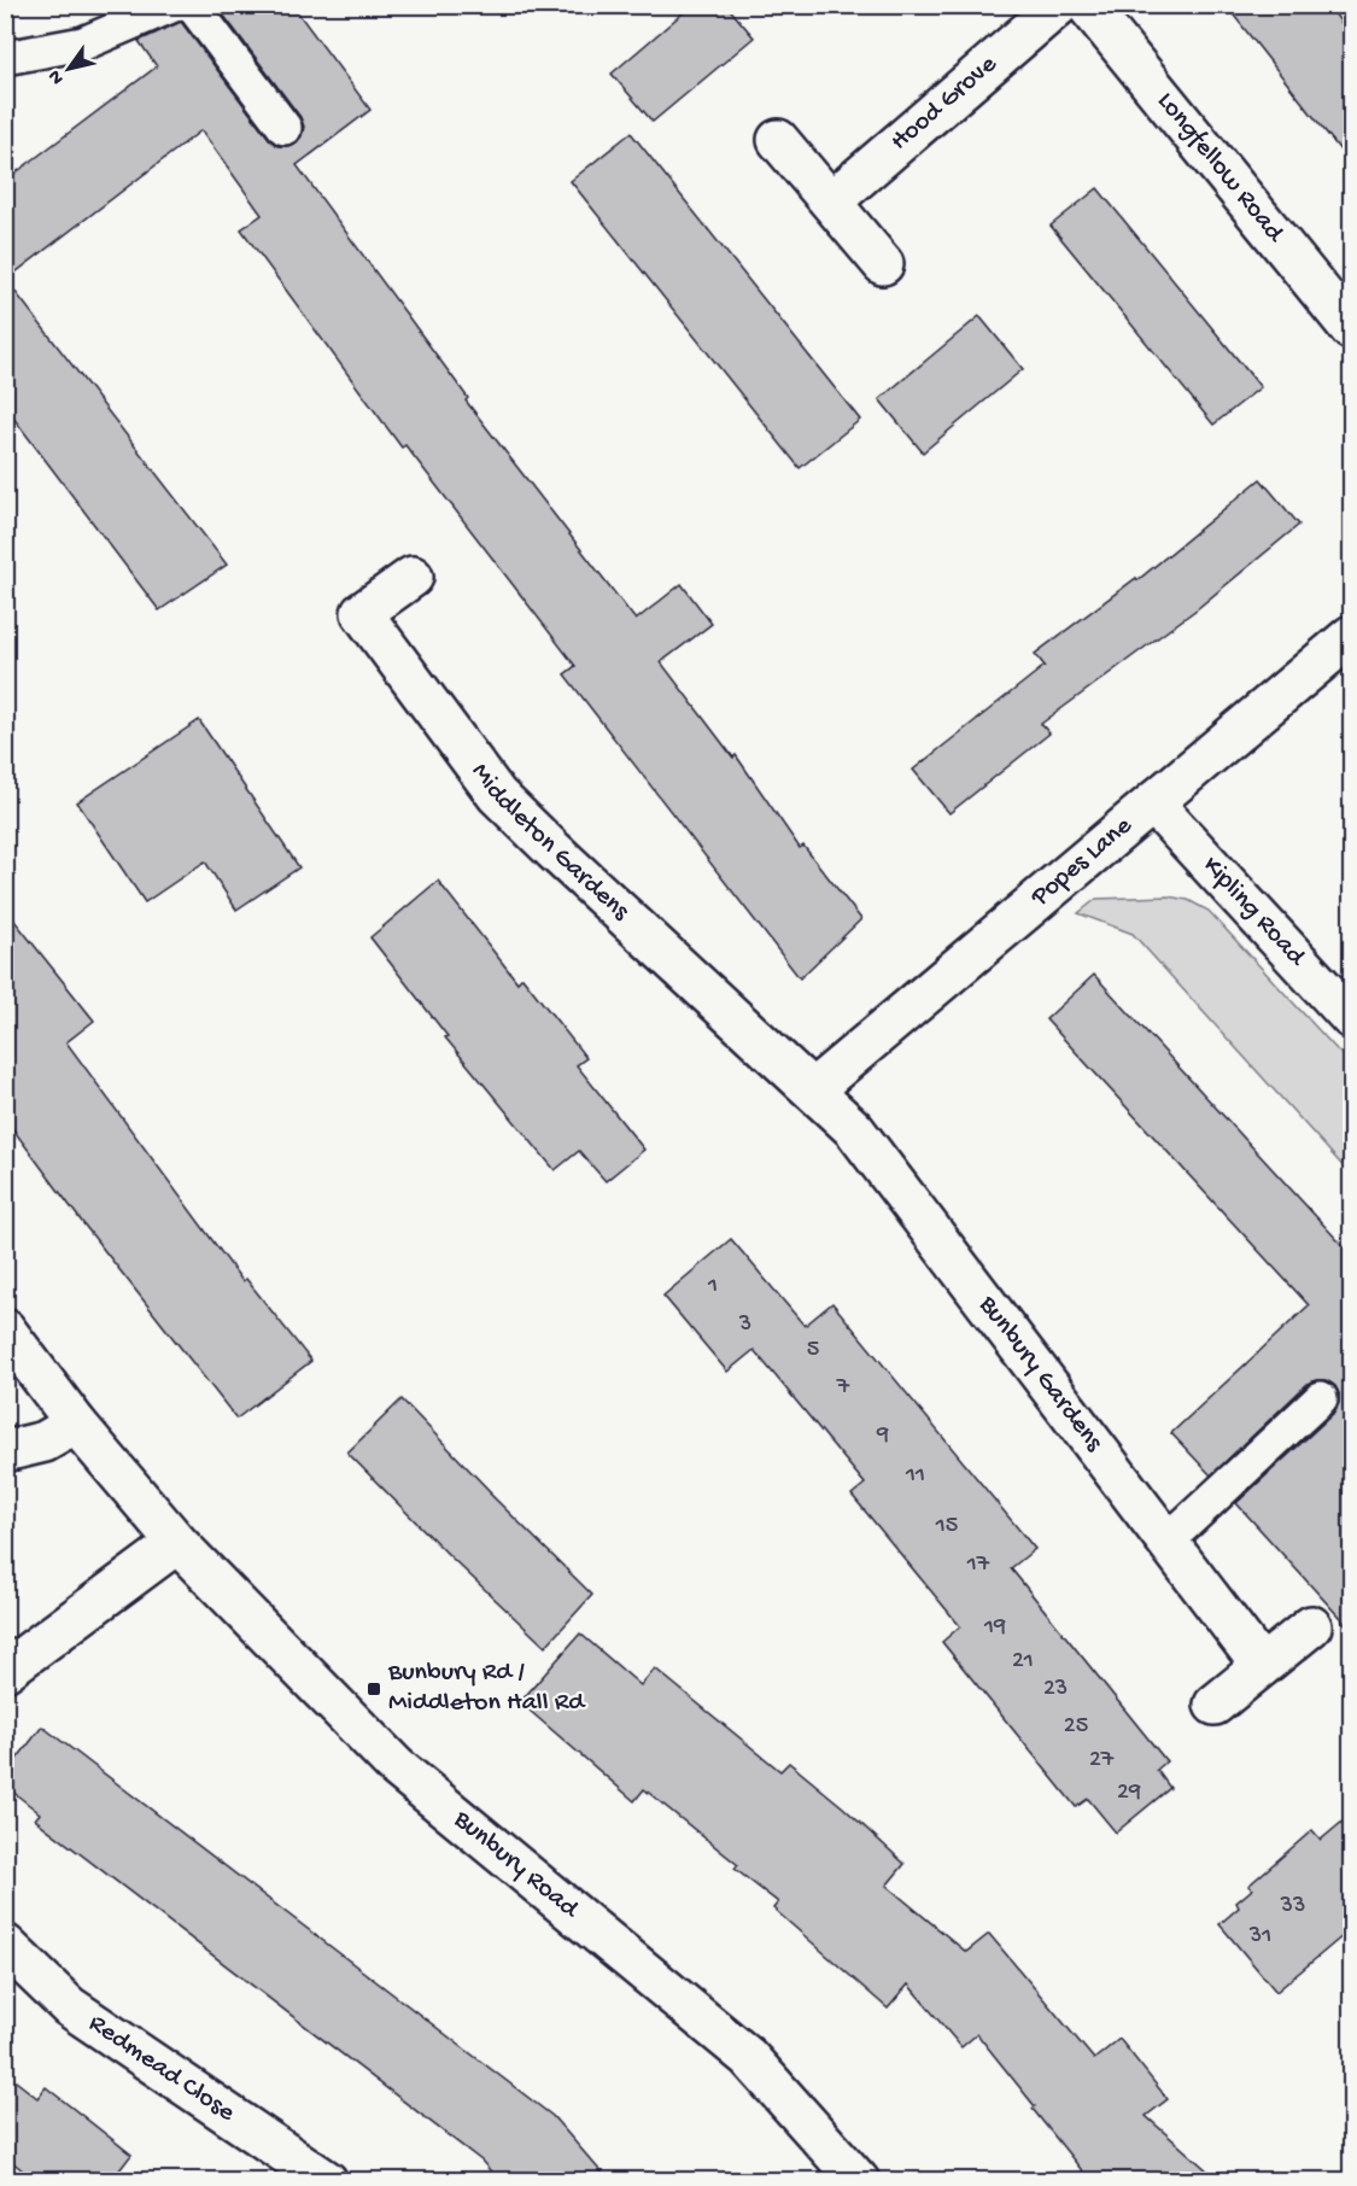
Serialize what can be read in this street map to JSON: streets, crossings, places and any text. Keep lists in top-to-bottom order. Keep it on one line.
{"streets":{"street":["Hood Grove","Longfellow Road","Middleton Gardens","Popes Lane","Kipling Road","Bunbury Gardens","Bunbury Road","Redmead Close"]},"crossings":[["Middleton Gardens","Popes Lane"],["Middleton Gardens","Bunbury Gardens"],["Popes Lane","Kipling Road"],["Popes Lane","Bunbury Gardens"]],"places":{"transit":["Bunbury Rd / Middleton Hall Rd"]},"house_numbers":["1","3","5","7","9","11","15","17","19","21","23","25","27","29","33","31"],"north":"bottom left"}
